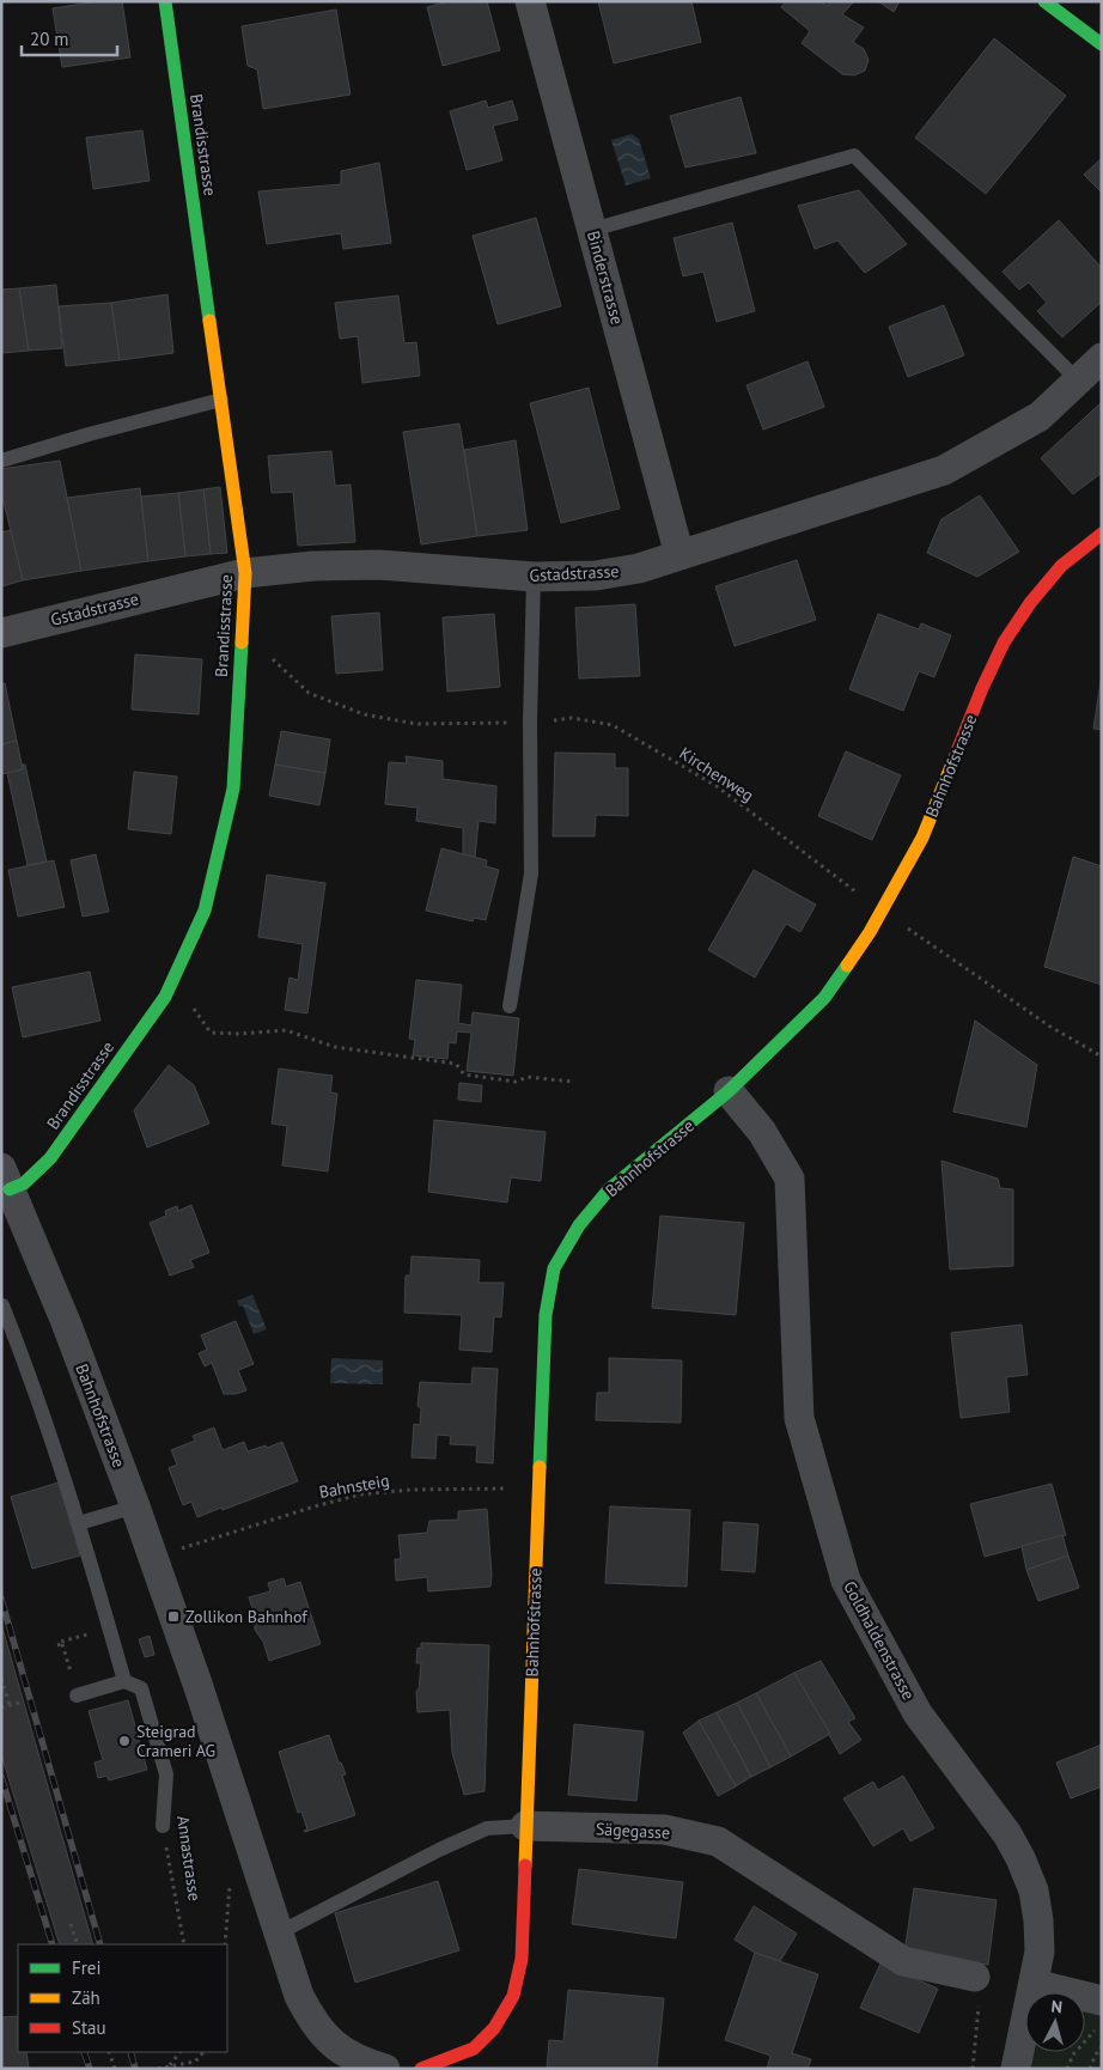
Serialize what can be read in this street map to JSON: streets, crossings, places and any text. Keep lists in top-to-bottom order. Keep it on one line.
{"streets":{"street":["Brandisstrasse","Binderstrasse","Gstadstrasse","Bahnhofstrasse","Goldhaldenstrasse","Sägegasse"],"lane":["Annastrasse"],"path":["Kirchenweg","Bahnsteig"]},"crossings":[["Brandisstrasse","Gstadstrasse"],["Brandisstrasse","Bahnhofstrasse"],["Binderstrasse","Gstadstrasse"],["Bahnhofstrasse","Kirchenweg"],["Bahnhofstrasse","Bahnsteig"],["Bahnhofstrasse","Goldhaldenstrasse"],["Bahnhofstrasse","Sägegasse"]],"places":{"transit":["Zollikon Bahnhof"],"other":["Steigrad Crameri AG"]},"legend":["Frei","Zäh","Stau"],"scale_bar":"20 m","north":"top"}
